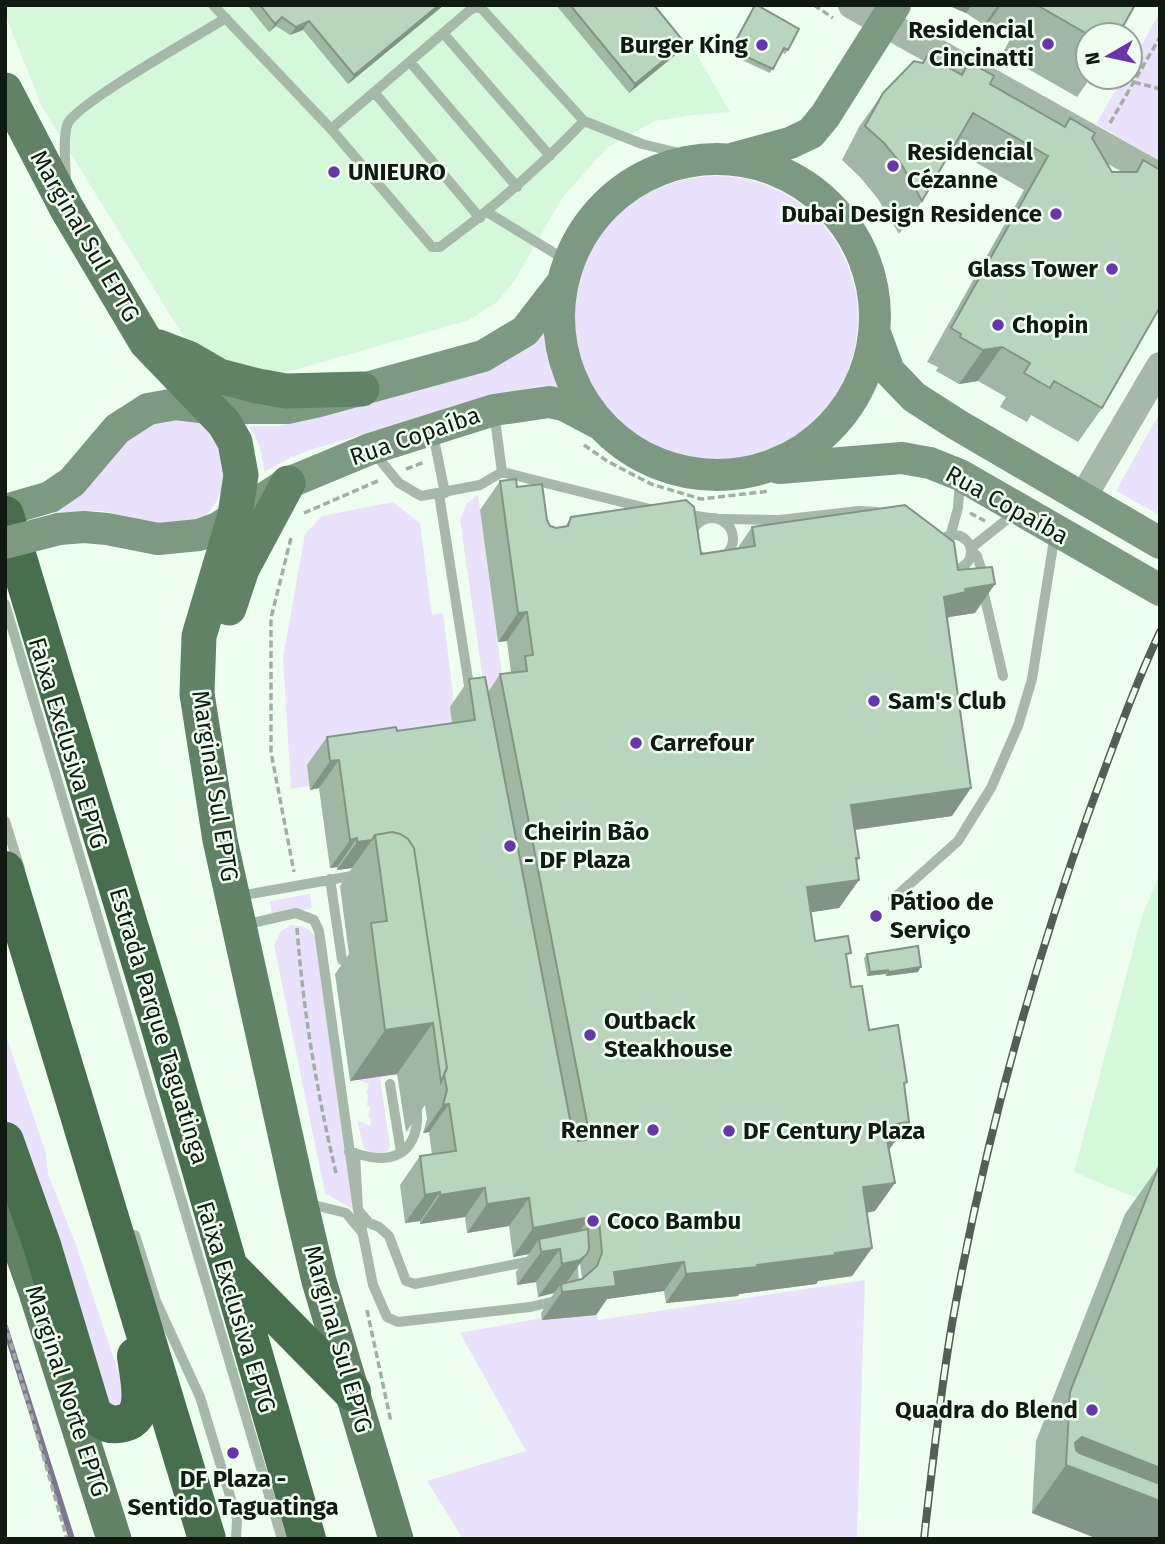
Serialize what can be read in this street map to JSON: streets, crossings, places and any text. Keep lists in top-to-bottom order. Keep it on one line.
{"streets":{"highway":["Estrada Parque Taguatinga"],"main road":["Marginal Sul EPTG","Rua Copaíba","Marginal Norte EPTG"],"lane":["Faixa Exclusiva EPTG"]},"crossings":[["Marginal Sul EPTG","Rua Copaíba"]],"places":["Residencial Cincinatti","Burger King","Residencial Cézanne","UNIEURO","Dubai Design Residence","Glass Tower","Chopin","Sam's Club","Carrefour","Cheirin Bão - DF Plaza","Pátioo de Serviço","Outback Steakhouse","Renner","DF Century Plaza","Coco Bambu","Quadra do Blend","DF Plaza - Sentido Taguatinga"],"north":"left"}
